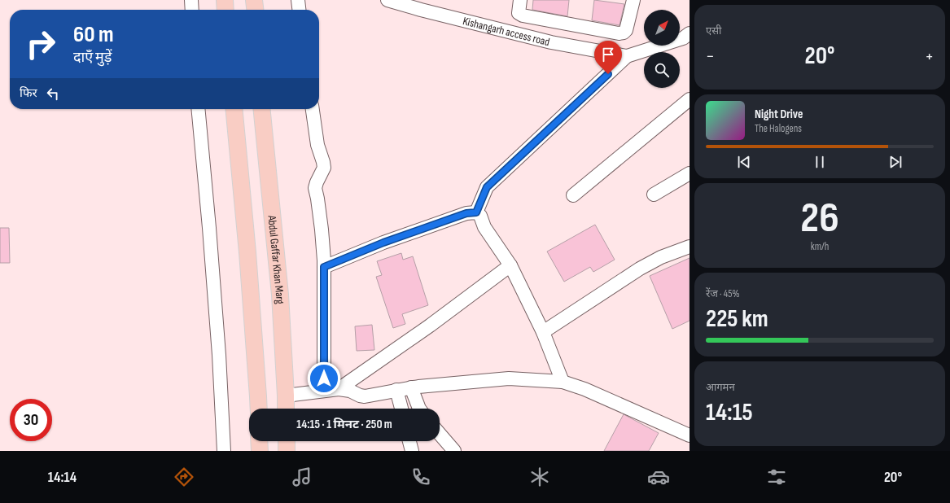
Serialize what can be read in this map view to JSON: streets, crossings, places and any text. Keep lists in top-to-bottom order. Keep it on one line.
{"streets":{"main road":["Abdul Gaffar Khan Marg"],"street":["Kishangarh access road"]},"north":"top right","page":{"tile":["एसी",["26","km/h"],["रेंज · 45%","225 km"],["आगमन","14:15"]],"turn":["60 m","दाएँ मुड़ें"],"heat":["−","20°","+"],"then":"फिर","song":["Night Drive","The Halogens"],"limit":"30","trip":"14:15 · 1 मिनट · 250 m","tabs":["14:14","20°"]}}
